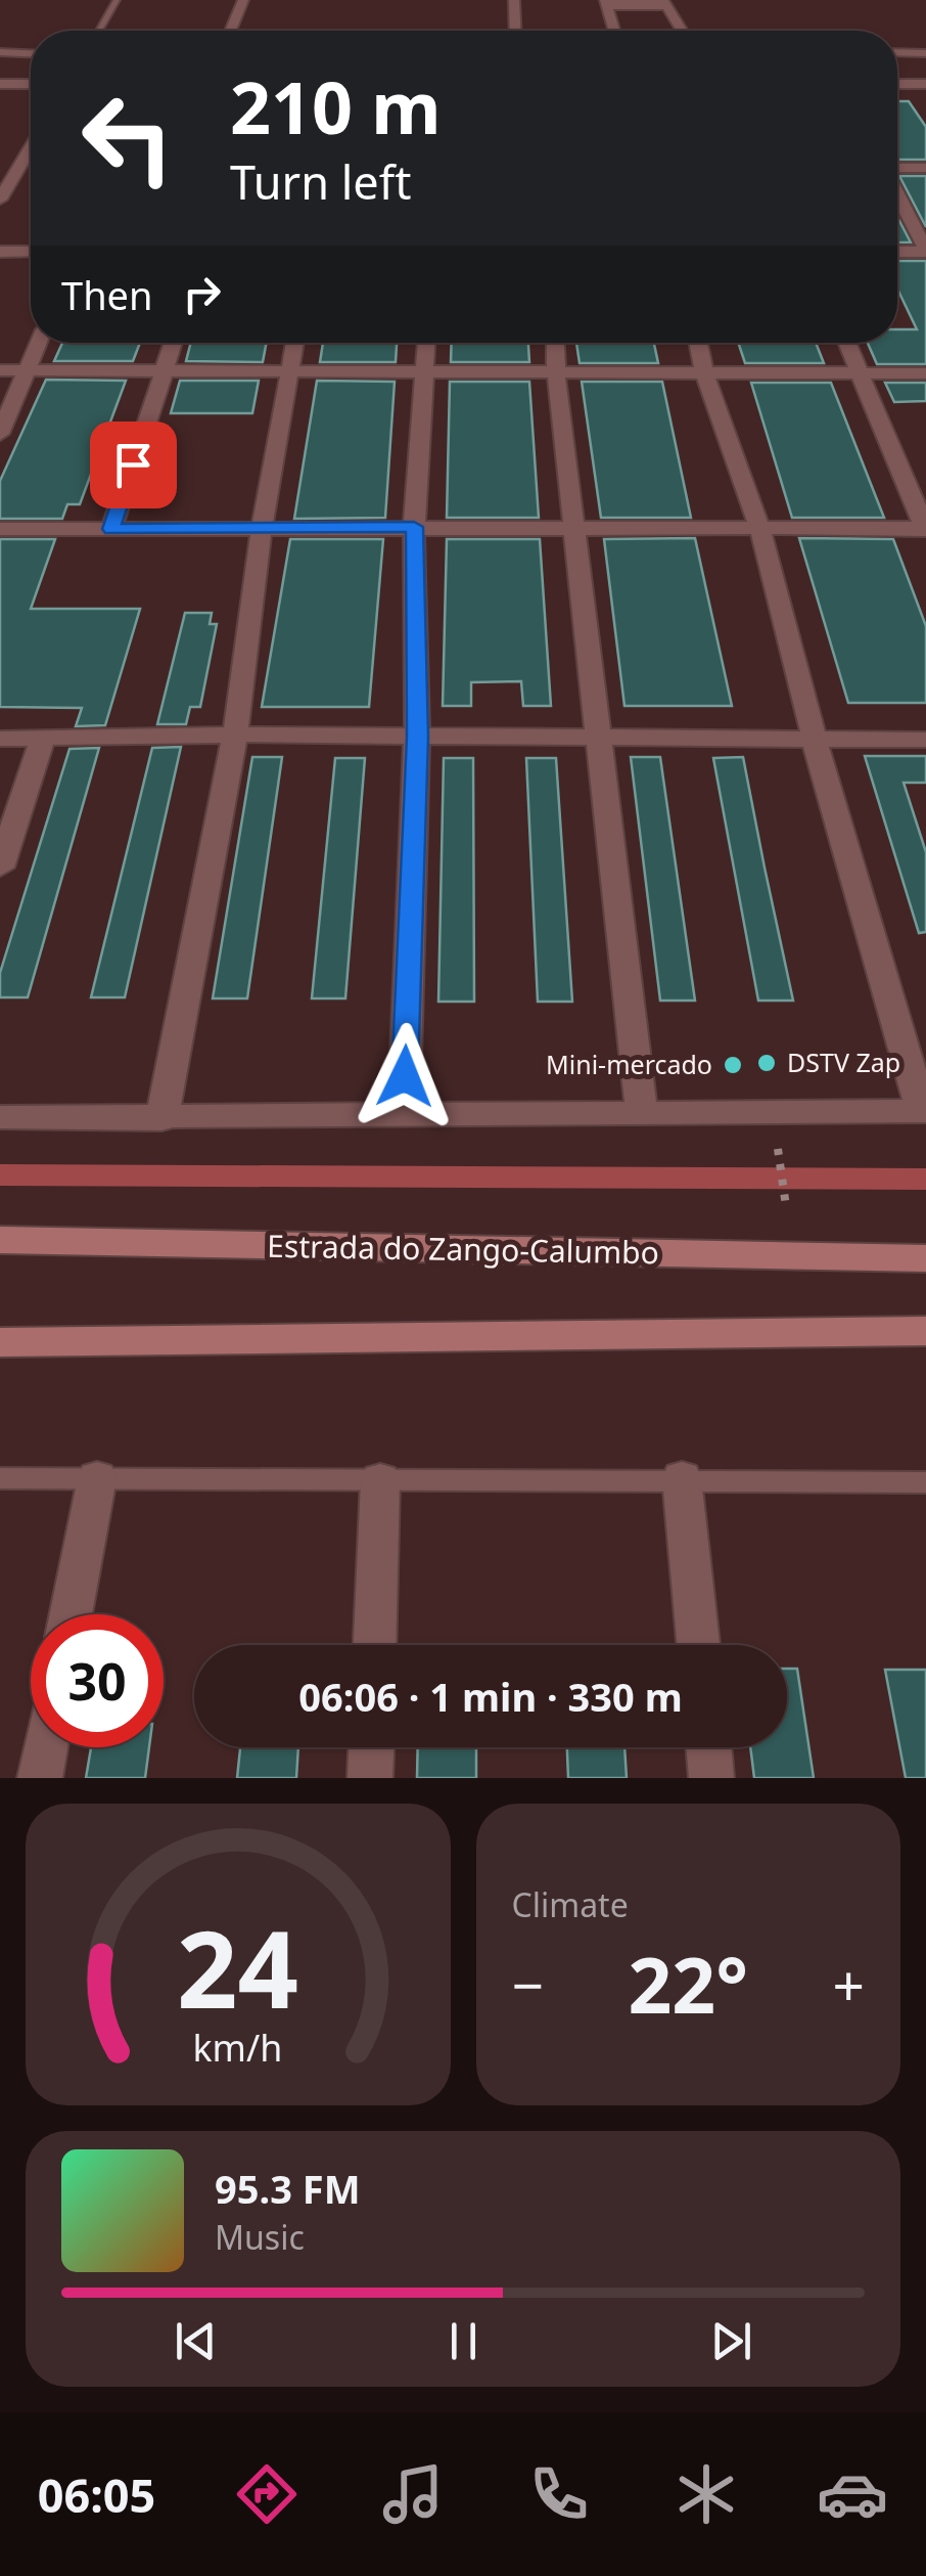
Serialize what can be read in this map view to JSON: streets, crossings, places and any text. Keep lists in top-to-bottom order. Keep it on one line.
{"streets":{"main road":["Estrada do Zango-Calumbo"]},"places":["DSTV Zap","Mini-mercado"],"page":{"turn":["210 m","Turn left"],"then":"Then","limit":"30","trip":"06:06 · 1 min · 330 m","tile":"Climate","heat":["−","22°","+"],"song":["95.3 FM","Music"],"tabs":"06:05","gauge":["24","km/h"]}}
